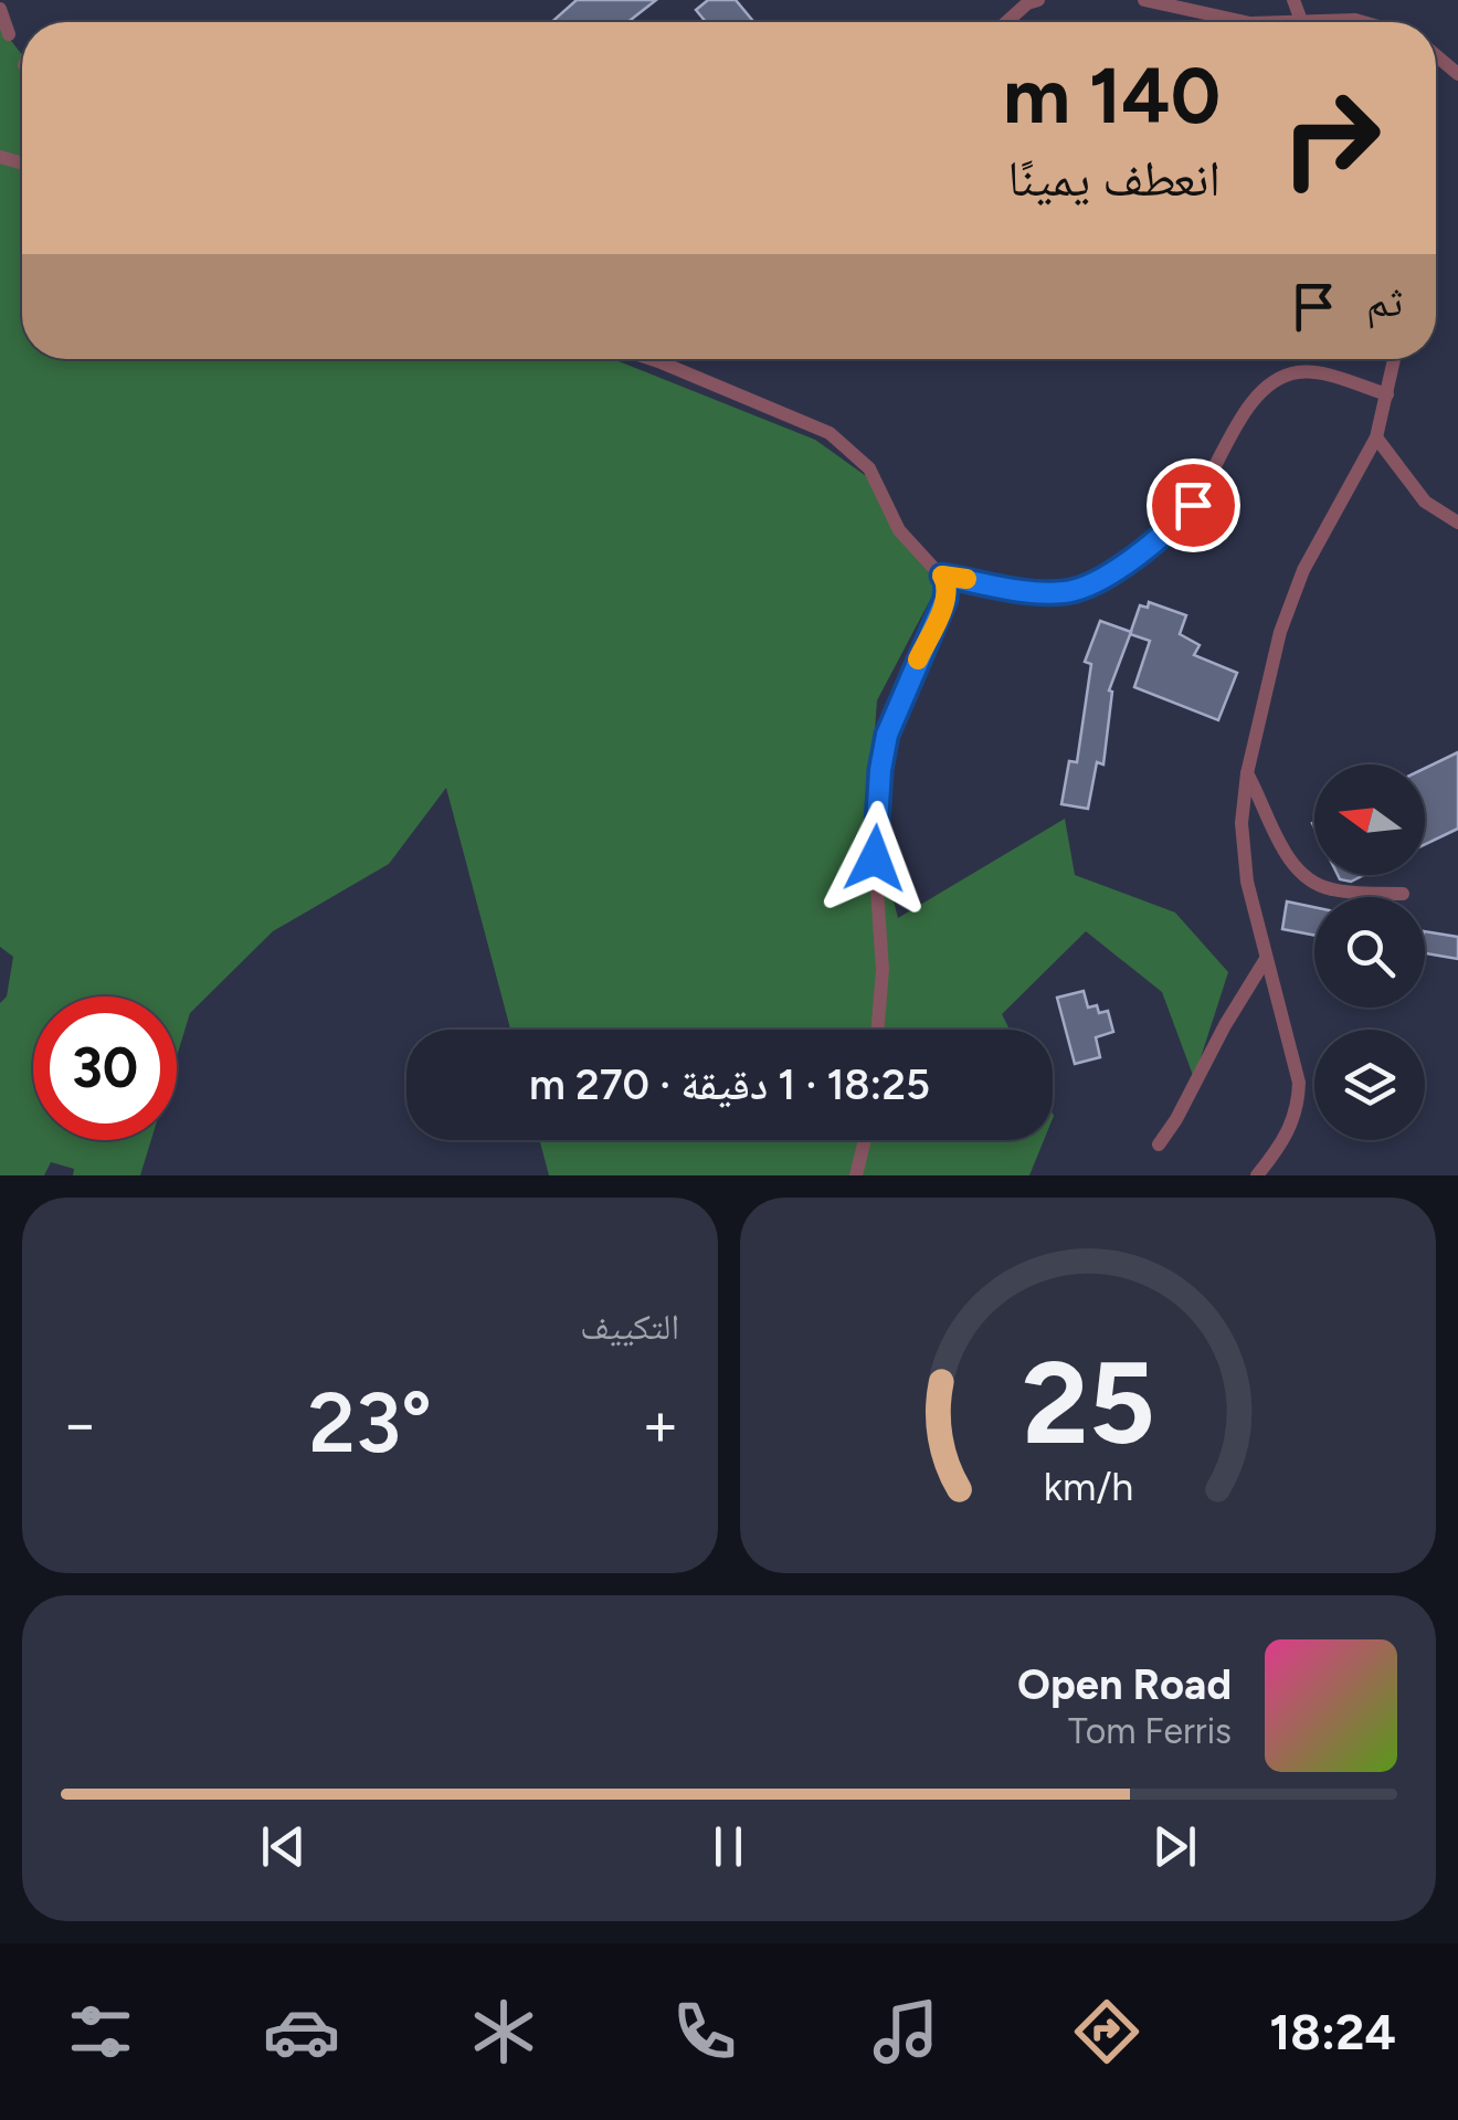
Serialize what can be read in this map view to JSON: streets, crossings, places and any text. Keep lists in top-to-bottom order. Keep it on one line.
{"north":"left","page":{"turn":["140 m","انعطف يمينًا"],"then":"ثم","limit":"30","trip":"18:25 · 1 دقيقة · 270 m","tile":"التكييف","heat":["−","23°","+"],"song":["Open Road","Tom Ferris"],"tabs":"18:24","gauge":["25","km/h"]}}
